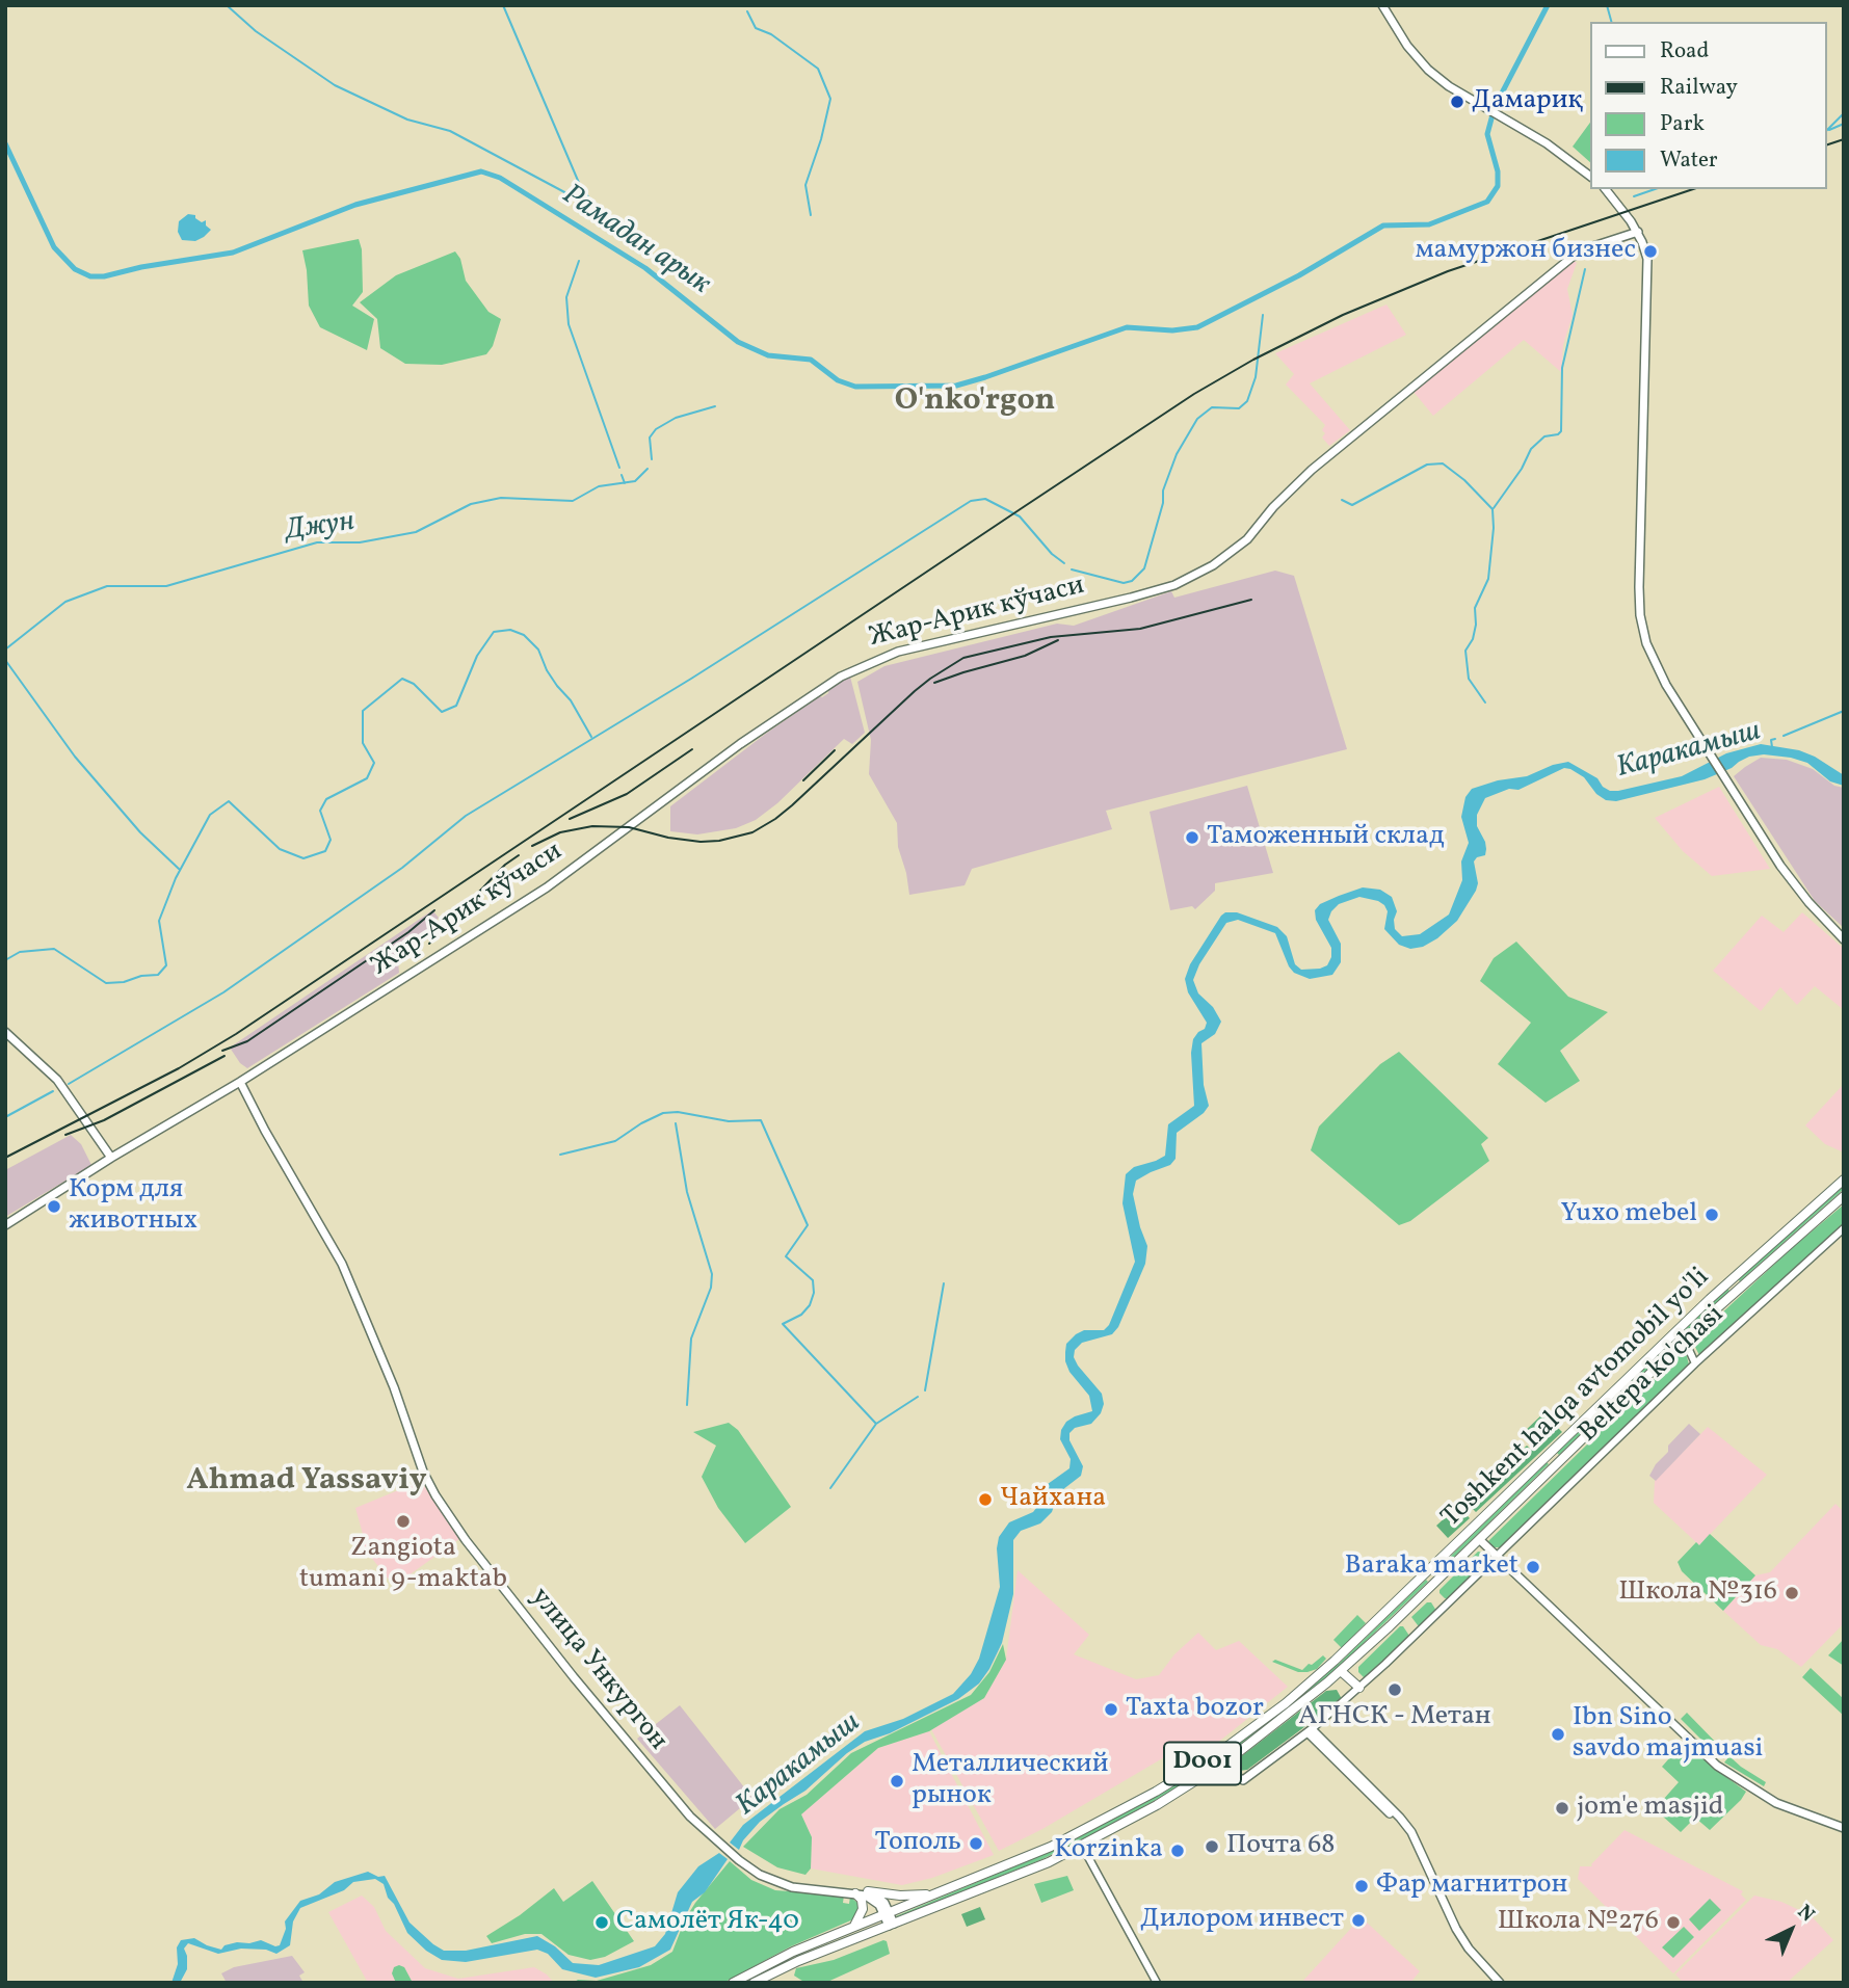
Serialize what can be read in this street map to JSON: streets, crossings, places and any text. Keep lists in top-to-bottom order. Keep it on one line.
{"streets":{"highway":["Toshkent halqa avtomobil yo'li","D001"],"main road":["Жар-Арик кўчаси","Beltepa ko'chasi","улица Ункургон"]},"crossings":[["Жар-Арик кўчаси","улица Ункургон"]],"districts":["O'nko'rgon","Ahmad Yassaviy"],"water":["Рамадан арык","Джун","Каракамыш"],"places":["Дамариқ","мамуржон бизнес","Таможенный склад","Корм для животных","Yuxo mebel","Чайхана","Zangiota tumani 9-maktab","Baraka market","Школа №316","АГНСК - Метан","Taxta bozor","Ibn Sino savdo majmuasi","Металлический рынок","jom'e masjid","Тополь","Почта 68","Korzinka","Фар магнитрон","Дилором инвест","Самолёт Як-40","Школа №276"],"legend":["Road","Railway","Park","Water"],"north":"top right"}
